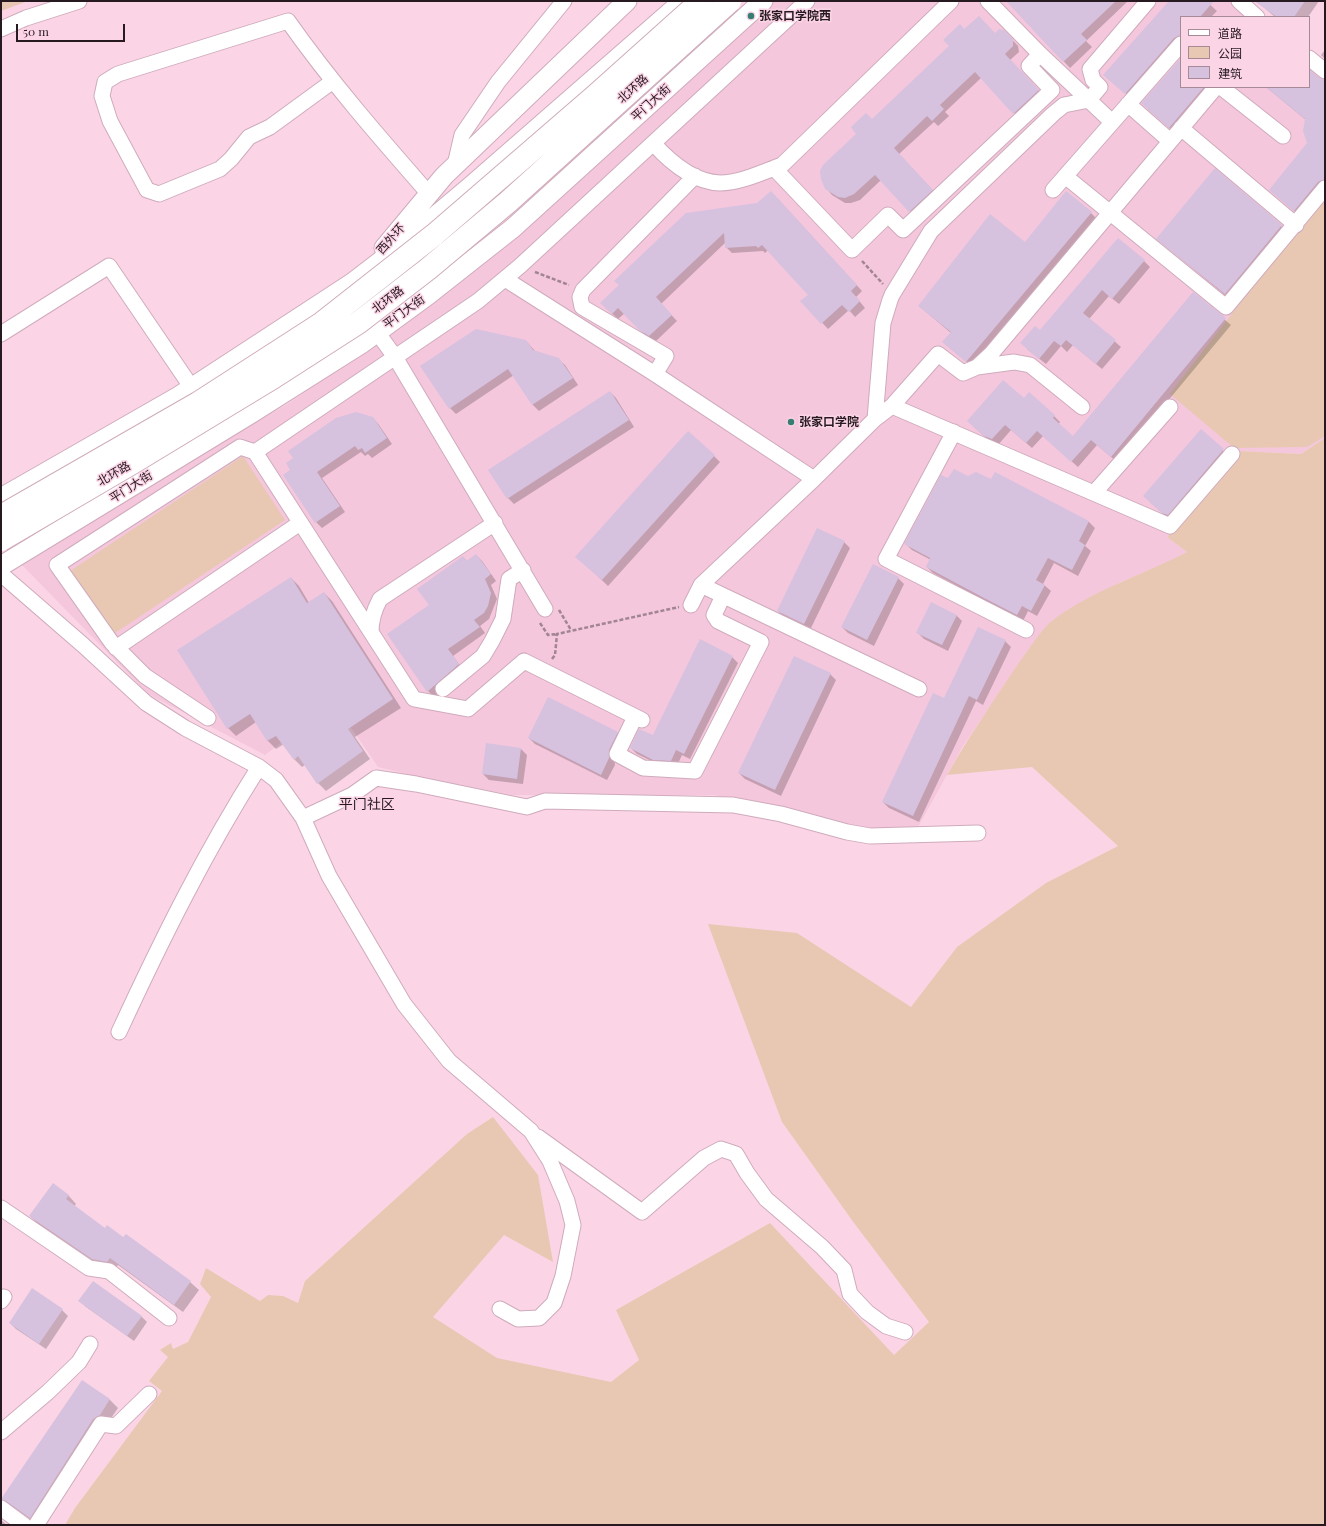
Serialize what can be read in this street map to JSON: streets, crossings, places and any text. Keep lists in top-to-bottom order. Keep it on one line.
{"streets":{"highway":["北环路"],"main road":["平门大街","西外环"]},"districts":["平门社区"],"places":["张家口学院西","张家口学院"],"legend":["道路","公园","建筑"],"scale_bar":"50 m"}
